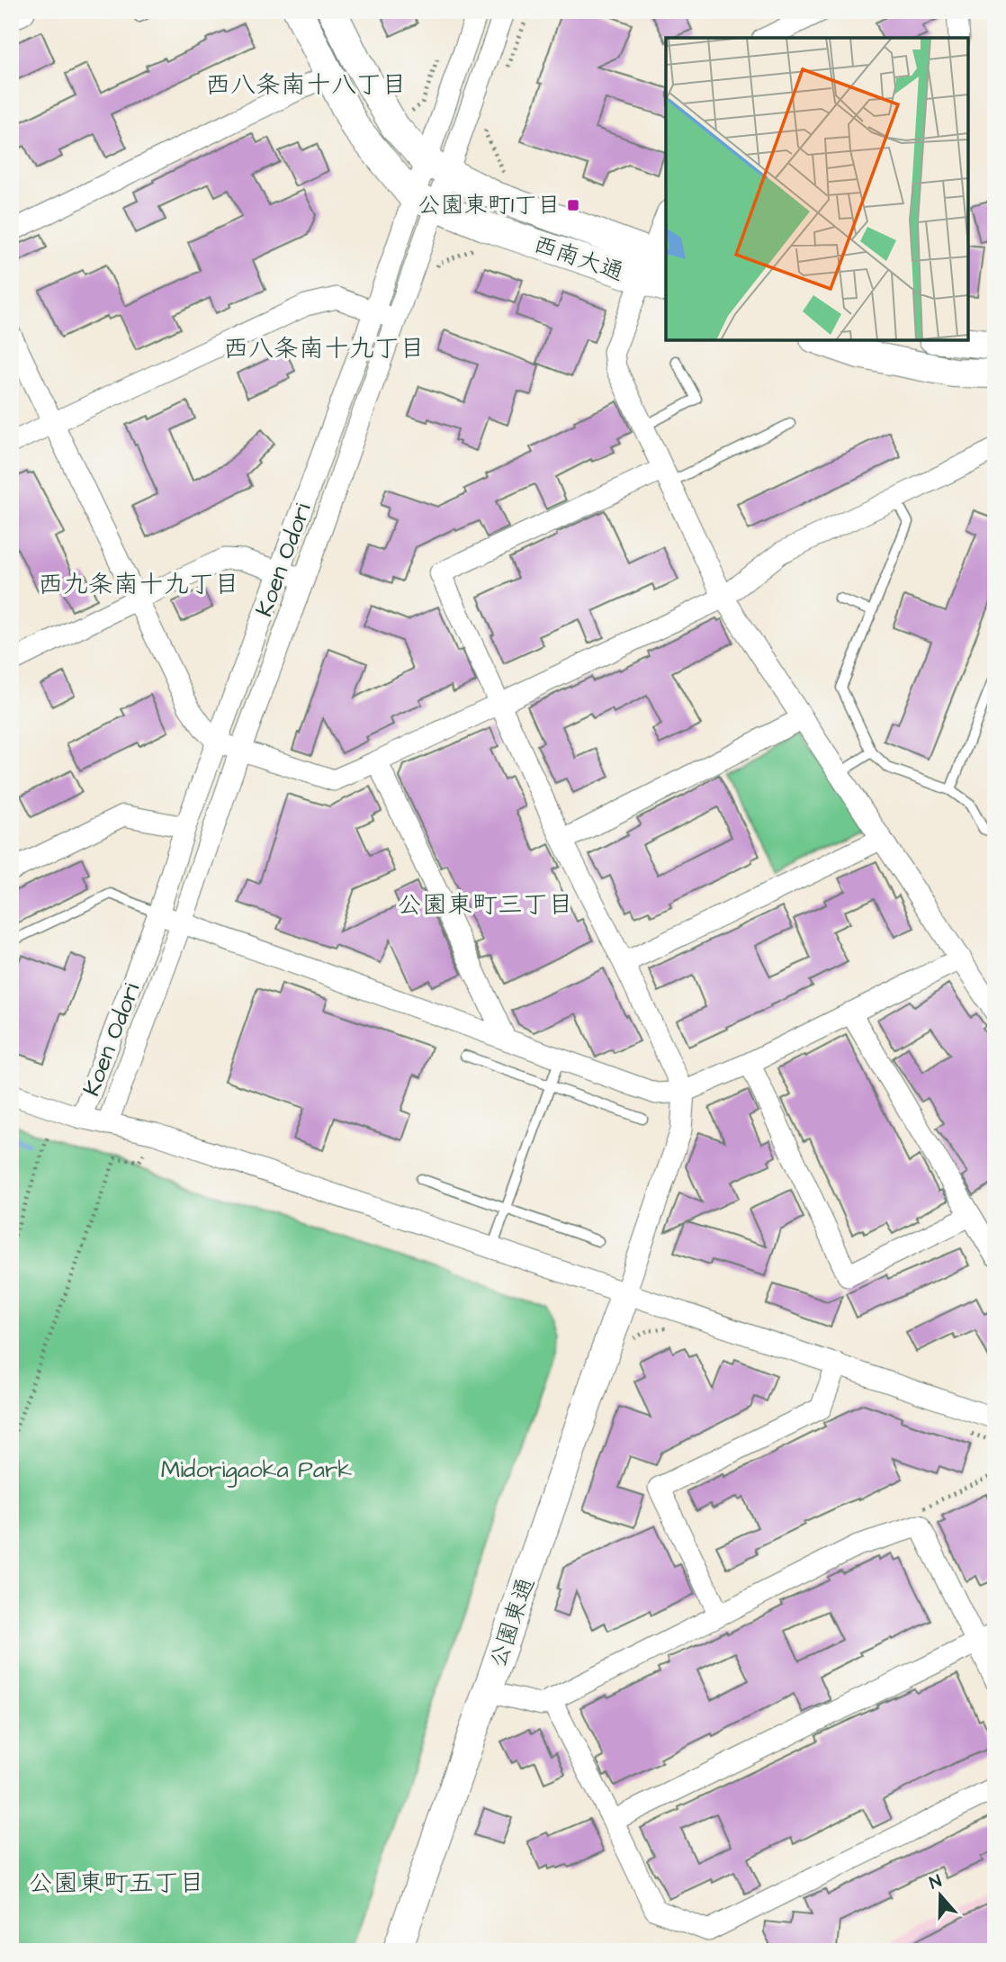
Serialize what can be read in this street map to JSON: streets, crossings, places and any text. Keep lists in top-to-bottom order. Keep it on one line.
{"streets":{"street":["西南大通","Koen Odori","公園東通"]},"crossings":[["西南大通","Koen Odori"]],"districts":["西八条南十八丁目","西八条南十九丁目","西九条南十九丁目","公園東町三丁目","公園東町五丁目"],"parks":["Midorigaoka Park"],"places":{"transit":["公園東町1丁目"]},"north":"top"}
